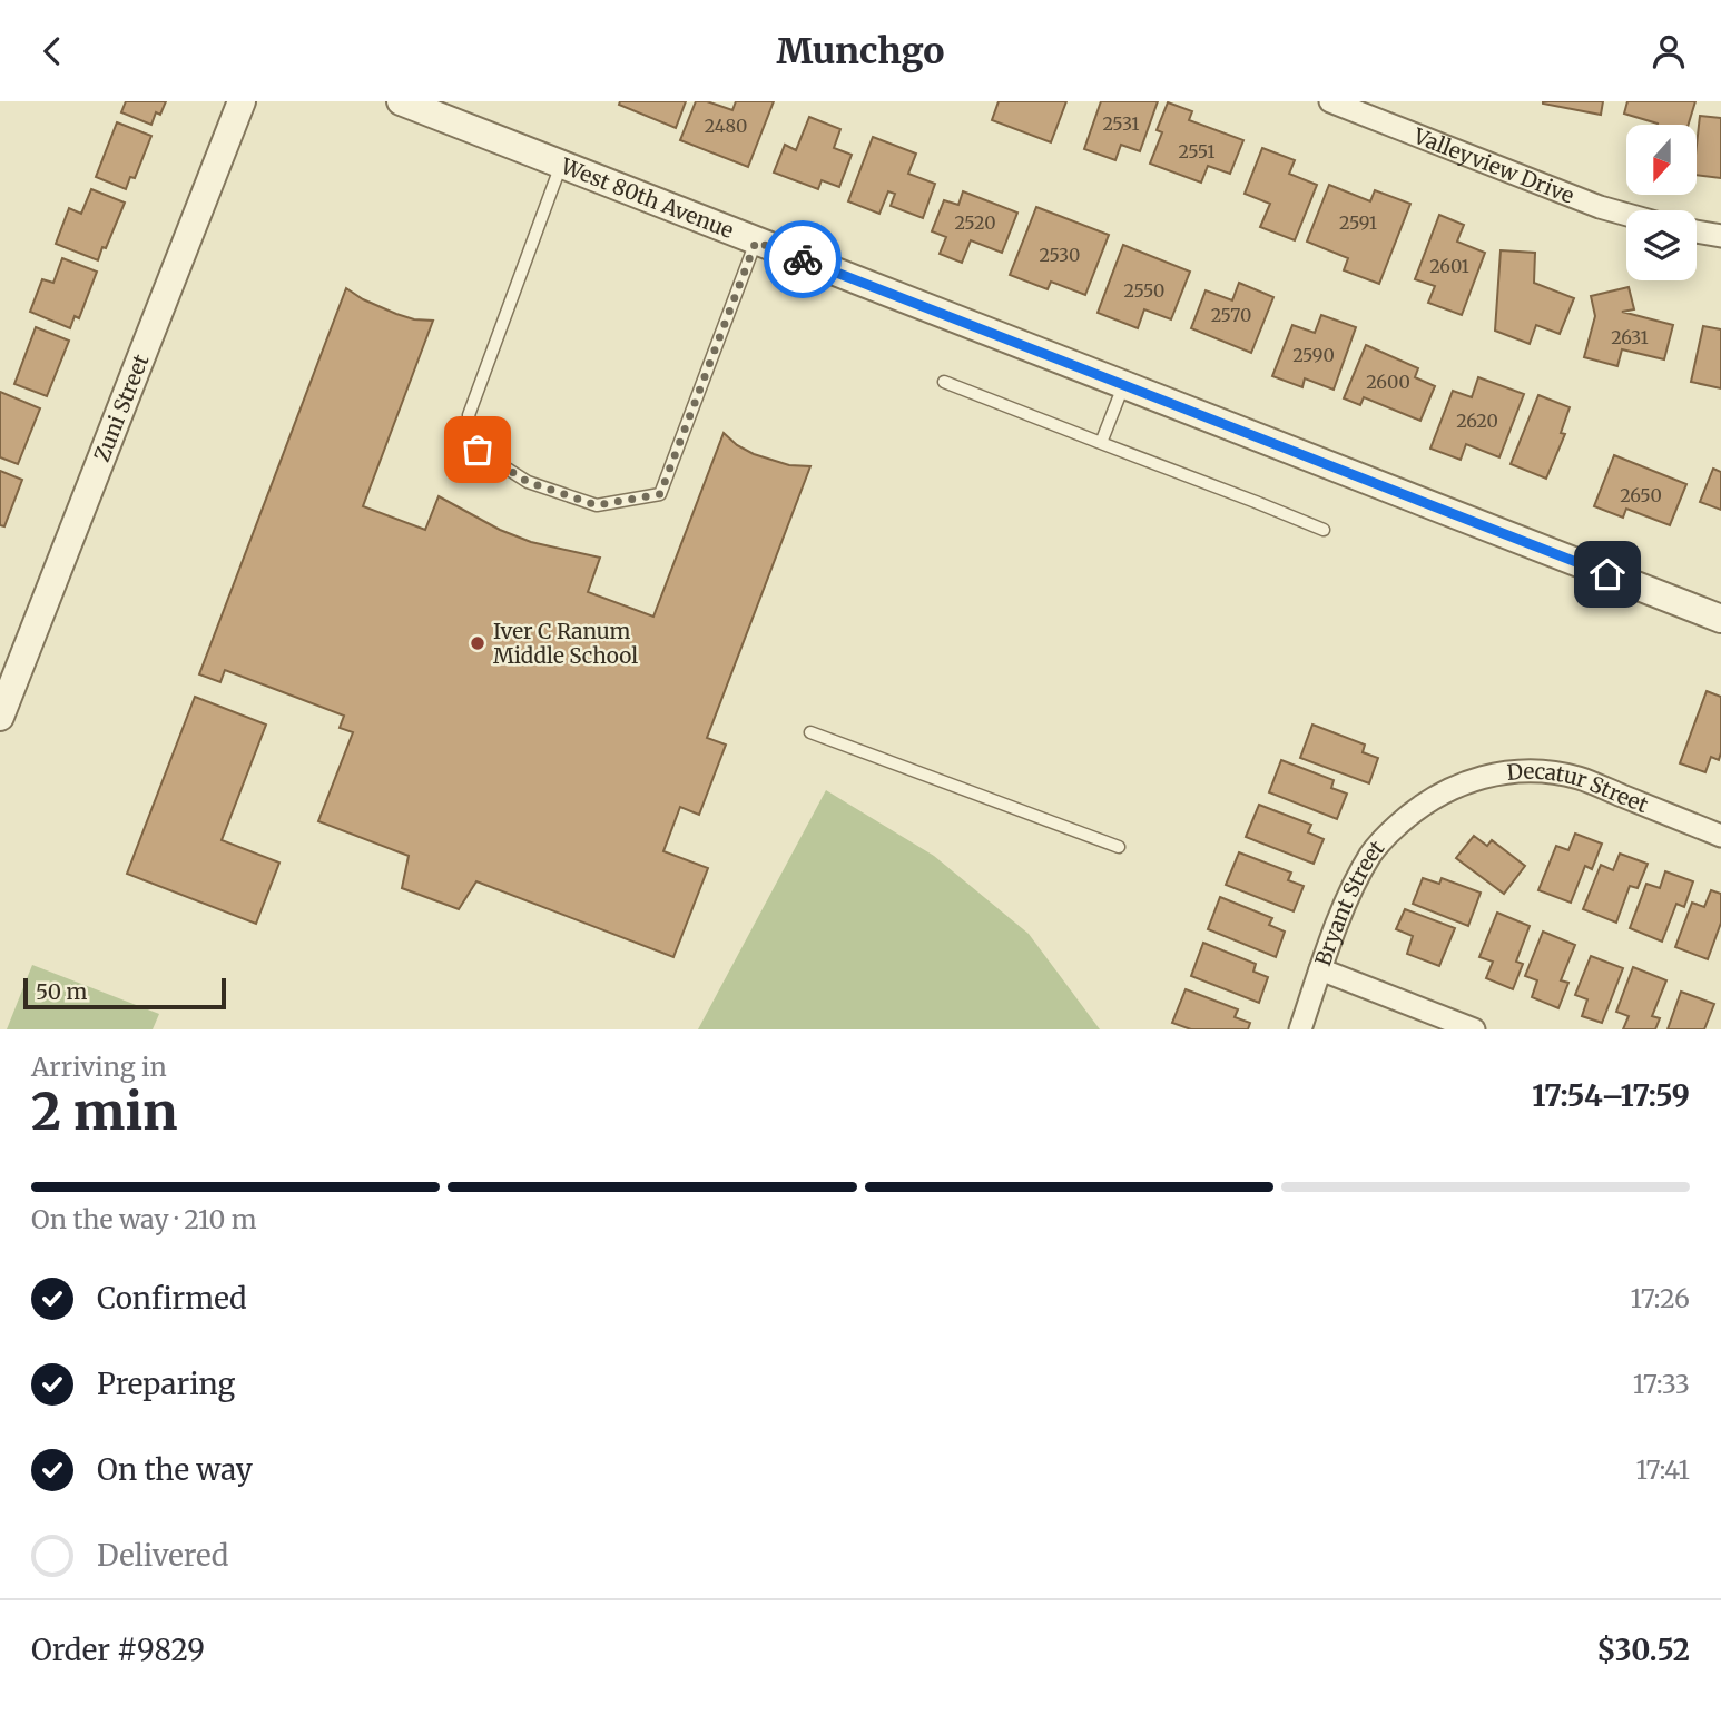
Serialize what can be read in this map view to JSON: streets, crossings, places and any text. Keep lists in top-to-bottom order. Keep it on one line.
{"streets":{"street":["Valleyview Drive","West 80th Avenue","Zuni Street","Decatur Street","Bryant Street"]},"crossings":[["Decatur Street","Bryant Street"]],"places":["Iver C Ranum Middle School"],"house_numbers":["2531","2480","2551","2520","2591","2530","2601","2550","2570","2631","2590","2600","2620","2650"],"scale_bar":"50 m","north":"bottom","page":{"header":"Munchgo","scale":"50 m","heading":["2 min","Arriving in","17:54–17:59"],"panel":["Order #9829","$30.52"],"bar":"On the way · 210 m","list":[["Confirmed","17:26"],["Preparing","17:33"],["On the way","17:41"],"Delivered"]}}
